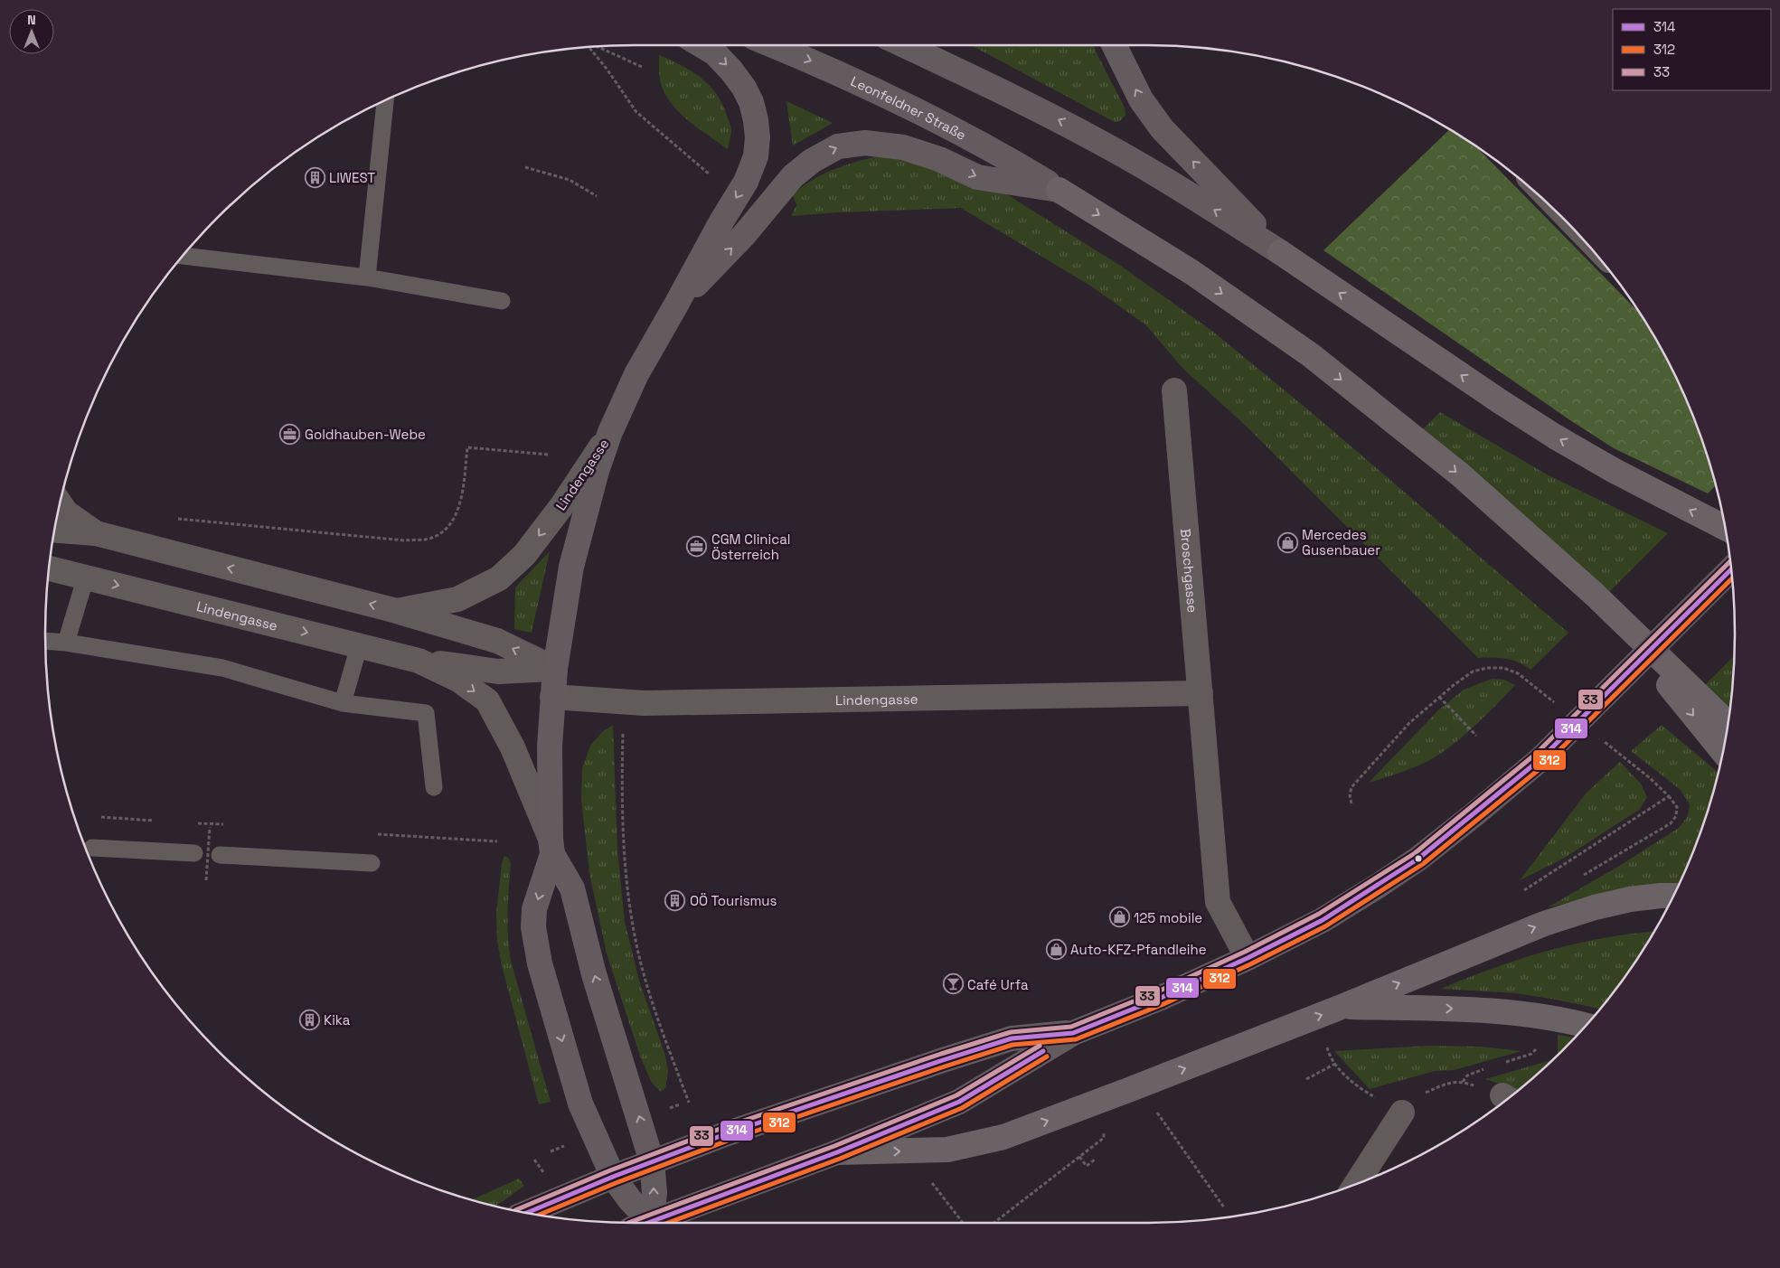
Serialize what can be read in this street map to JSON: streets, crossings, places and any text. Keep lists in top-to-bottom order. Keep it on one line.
{"streets":{"main road":["Leonfeldner Straße"],"street":["Lindengasse","Broschgasse"]},"crossings":[["Lindengasse","Broschgasse"]],"places":{"building":["LIWEST","OÖ Tourismus","Kika"],"office":["Goldhauben-Webe","CGM Clinical Österreich"],"shop":["Mercedes Gusenbauer","125 mobile","Auto-KFZ-Pfandleihe"],"bar":["Café Urfa"]},"lines":["transit line 33","transit line 314","transit line 312"],"legend":["314","312","33"],"north":"top"}
